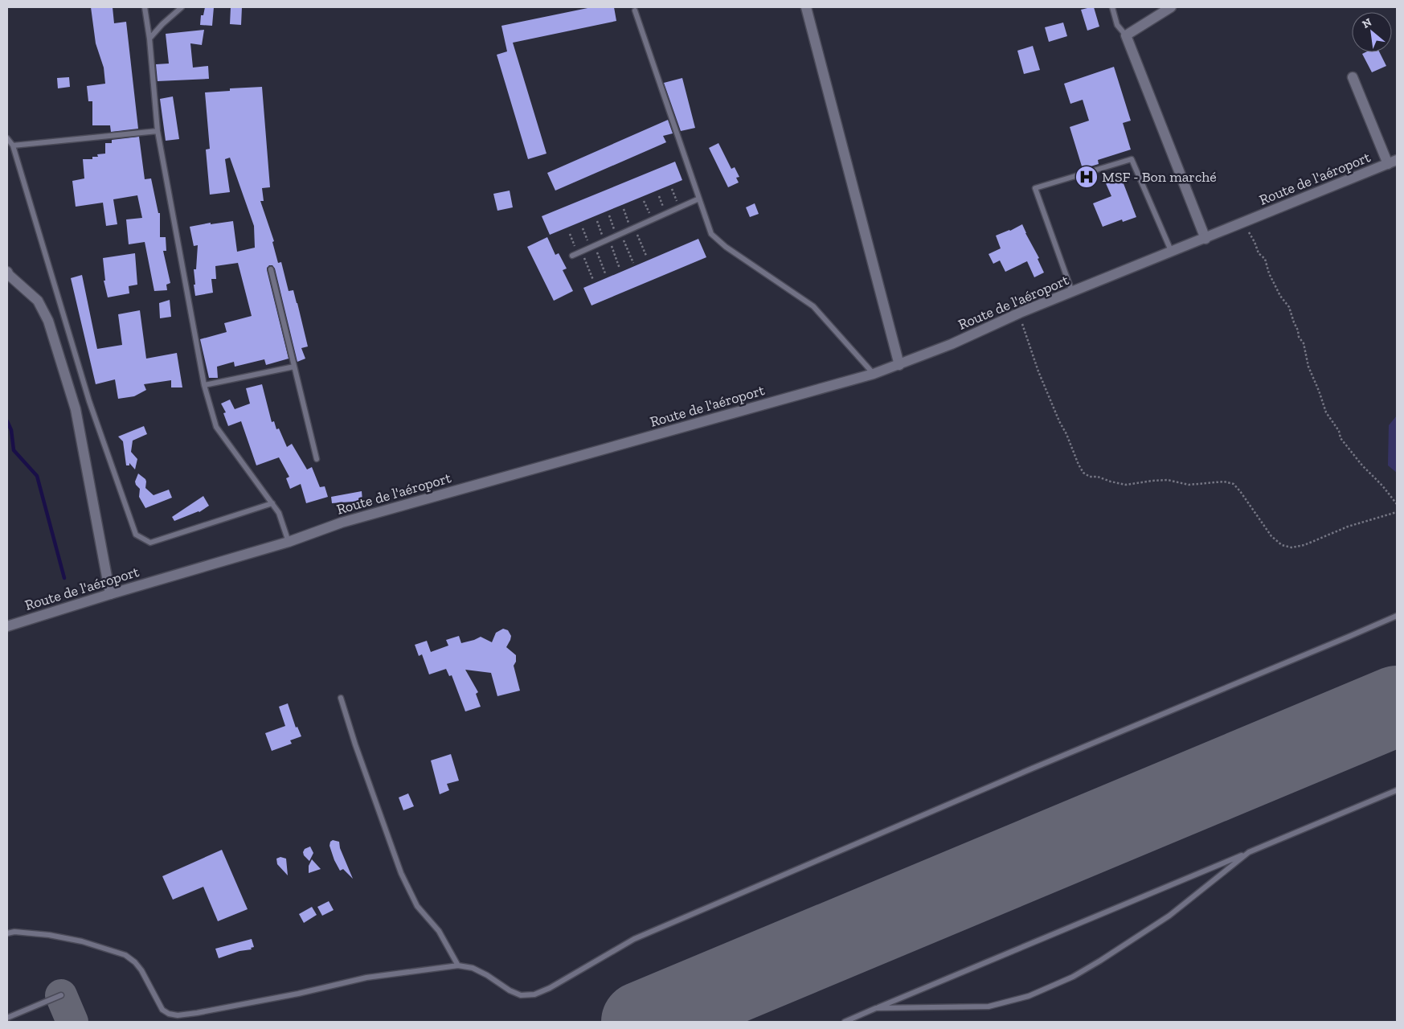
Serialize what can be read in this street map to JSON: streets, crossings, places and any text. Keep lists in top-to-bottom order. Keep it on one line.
{"streets":{"street":["Route de l'aéroport"]},"places":{"hospital":["MSF - Bon marché"]},"north":"top left"}
